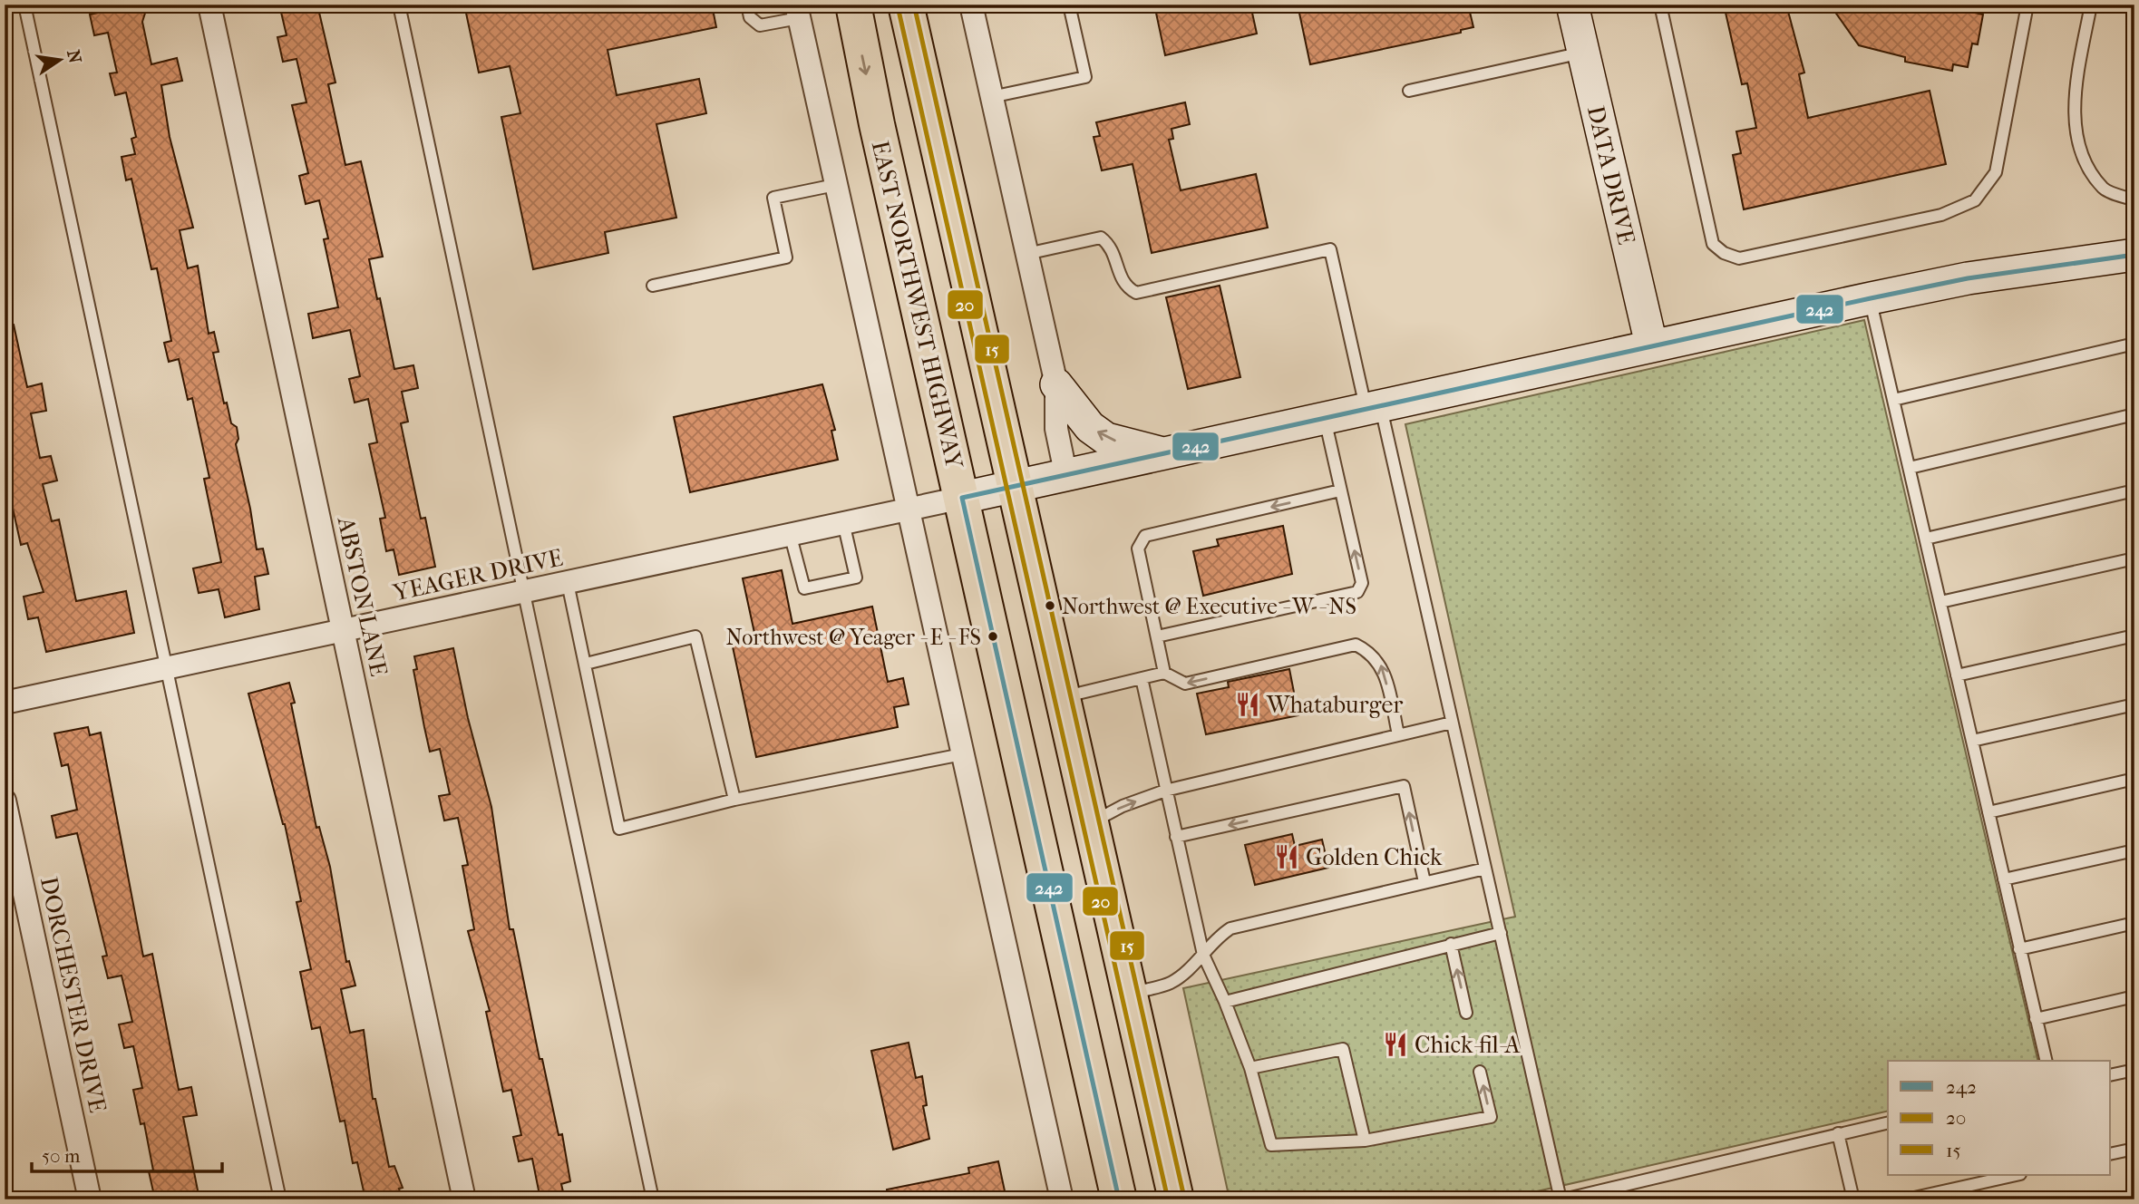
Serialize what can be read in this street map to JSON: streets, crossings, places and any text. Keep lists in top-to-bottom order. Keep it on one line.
{"streets":{"main road":["EAST NORTHWEST HIGHWAY"],"street":["DATA DRIVE","YEAGER DRIVE","ABSTON LANE","DORCHESTER DRIVE"]},"crossings":[["EAST NORTHWEST HIGHWAY","YEAGER DRIVE"],["YEAGER DRIVE","ABSTON LANE"]],"places":{"other":["Northwest @ Executive - W - NS","Northwest @ Yeager - E - FS"],"restaurant":["Whataburger","Golden Chick","Chick-fil-A"]},"lines":["transit line 15","transit line 20","transit line 242"],"legend":["242","20","15"],"scale_bar":"50 m","north":"right"}
